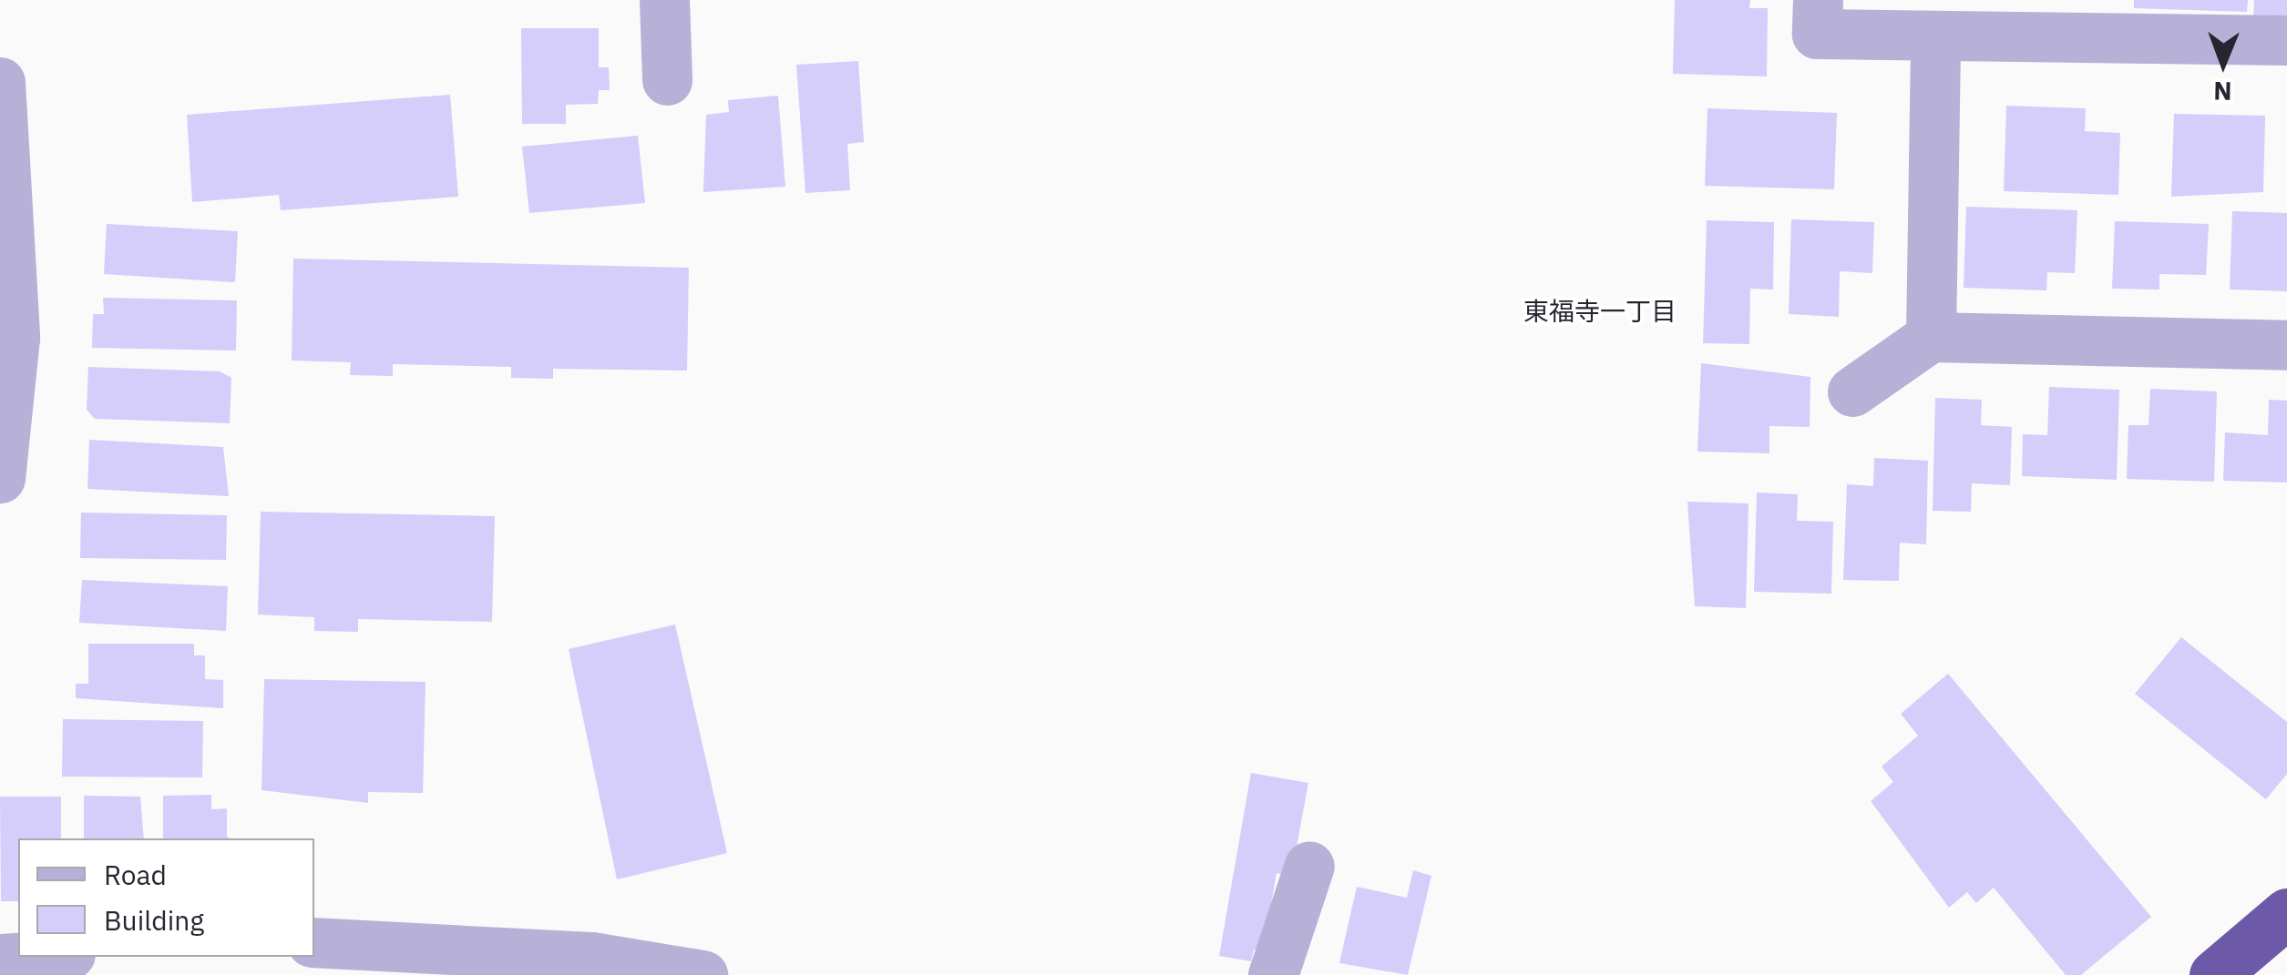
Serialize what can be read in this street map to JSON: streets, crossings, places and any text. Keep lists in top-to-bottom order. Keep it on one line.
{"districts":["東福寺一丁目"],"legend":["Road","Building"],"north":"bottom"}
